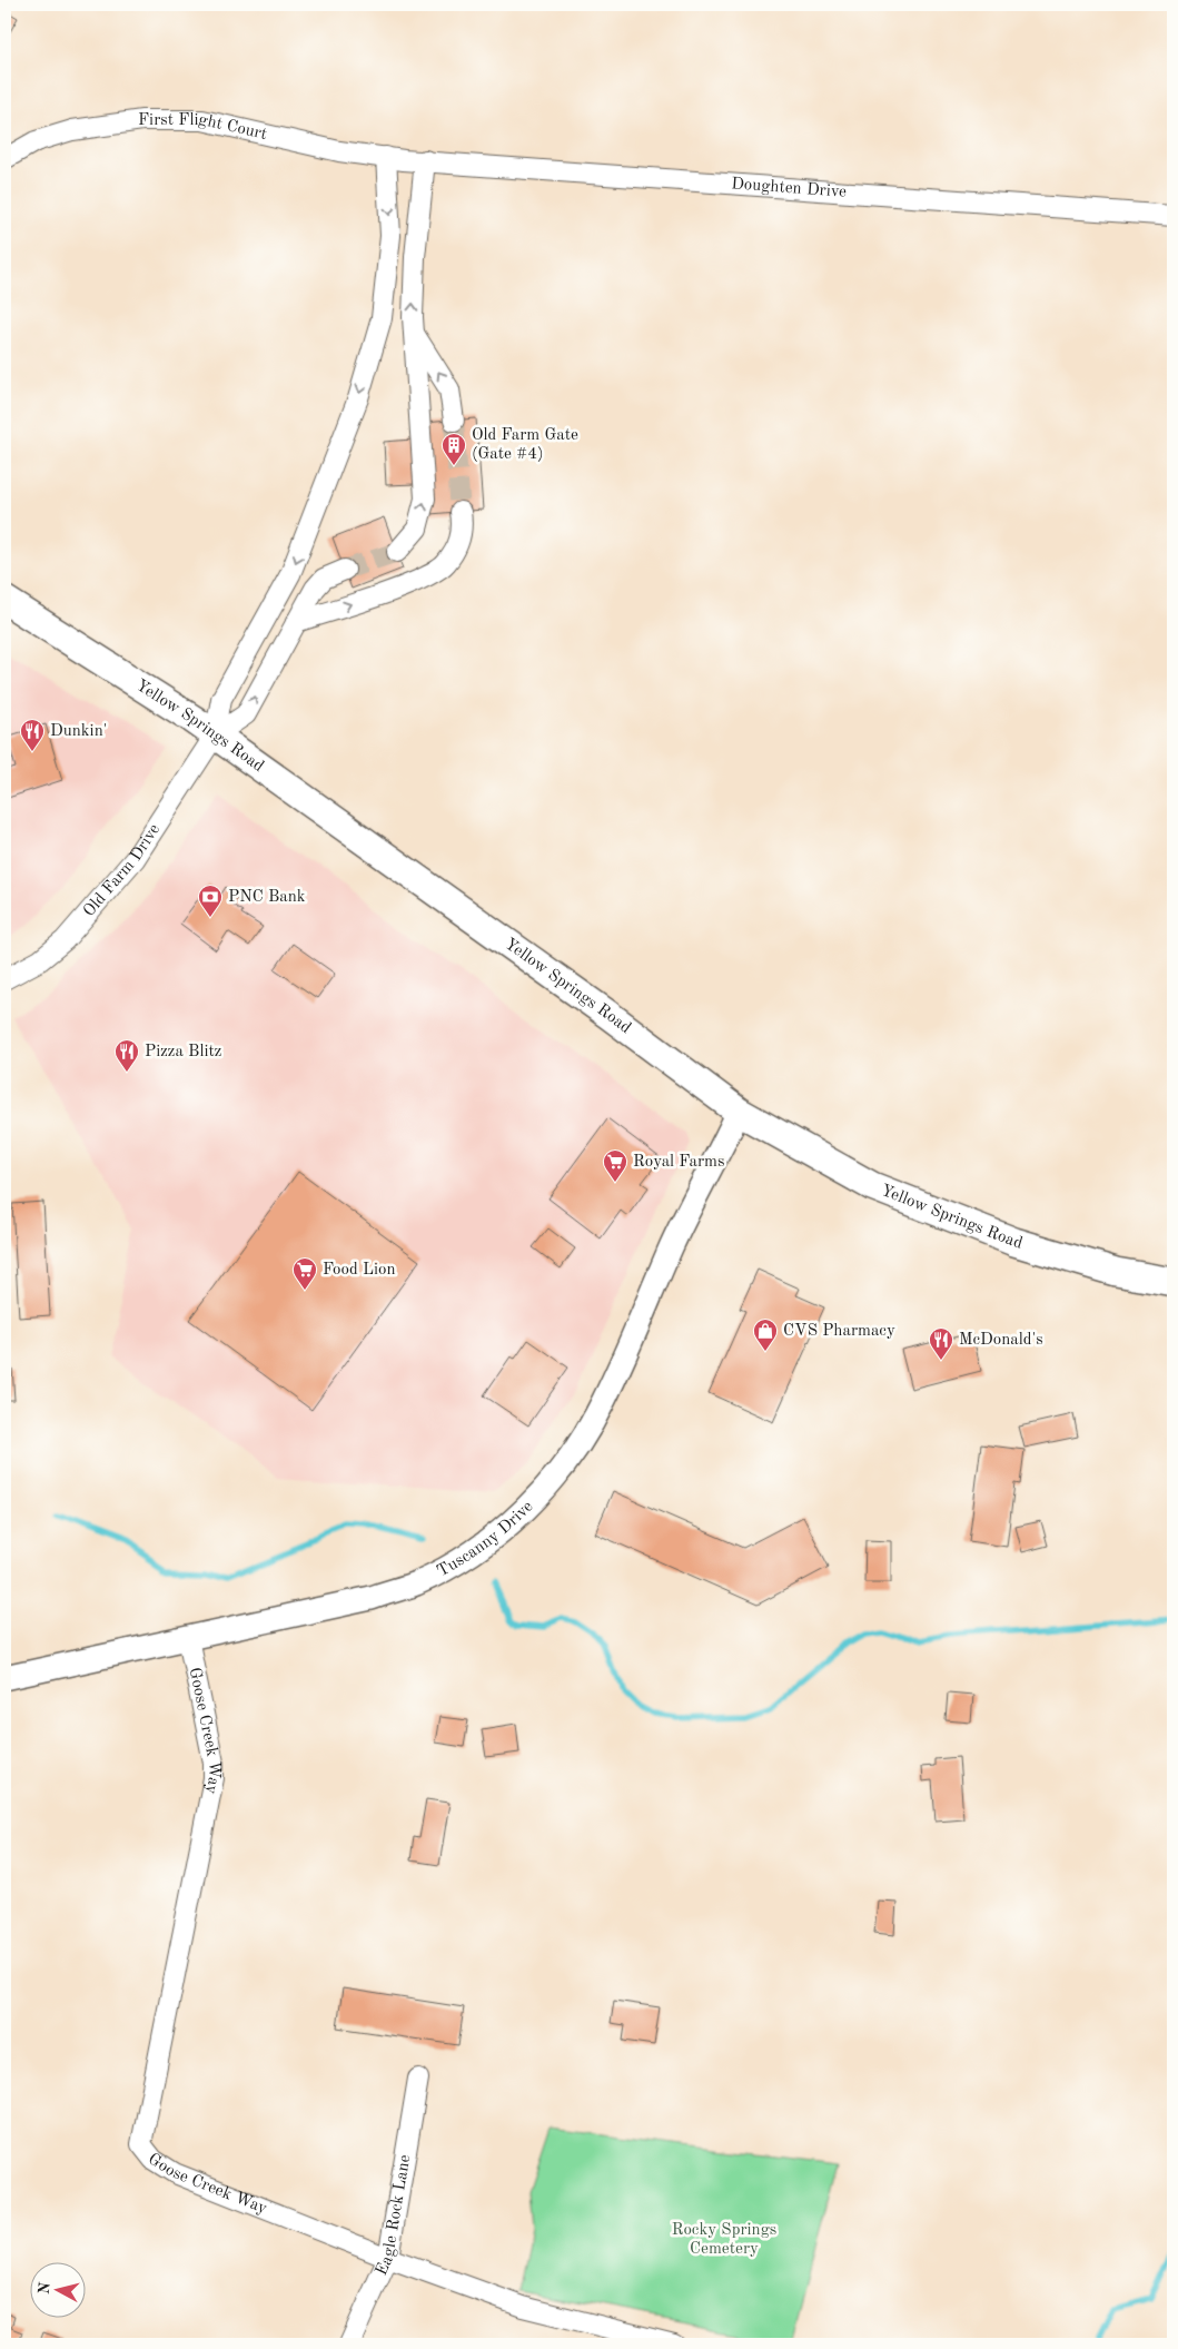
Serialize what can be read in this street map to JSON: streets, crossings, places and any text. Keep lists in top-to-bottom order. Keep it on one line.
{"streets":{"main road":["Yellow Springs Road"],"street":["First Flight Court","Doughten Drive","Old Farm Drive","Tuscanny Drive","Goose Creek Way","Eagle Rock Lane"]},"crossings":[["First Flight Court","Doughten Drive"],["Yellow Springs Road","Old Farm Drive"],["Yellow Springs Road","Tuscanny Drive"],["Tuscanny Drive","Goose Creek Way"],["Goose Creek Way","Eagle Rock Lane"]],"parks":["Rocky Springs Cemetery"],"places":{"building":["Old Farm Gate (Gate #4)"],"restaurant":["Dunkin'","Pizza Blitz","McDonald's"],"bank":["PNC Bank"],"supermarket":["Royal Farms","Food Lion"],"shop":["CVS Pharmacy"]},"north":"left"}
